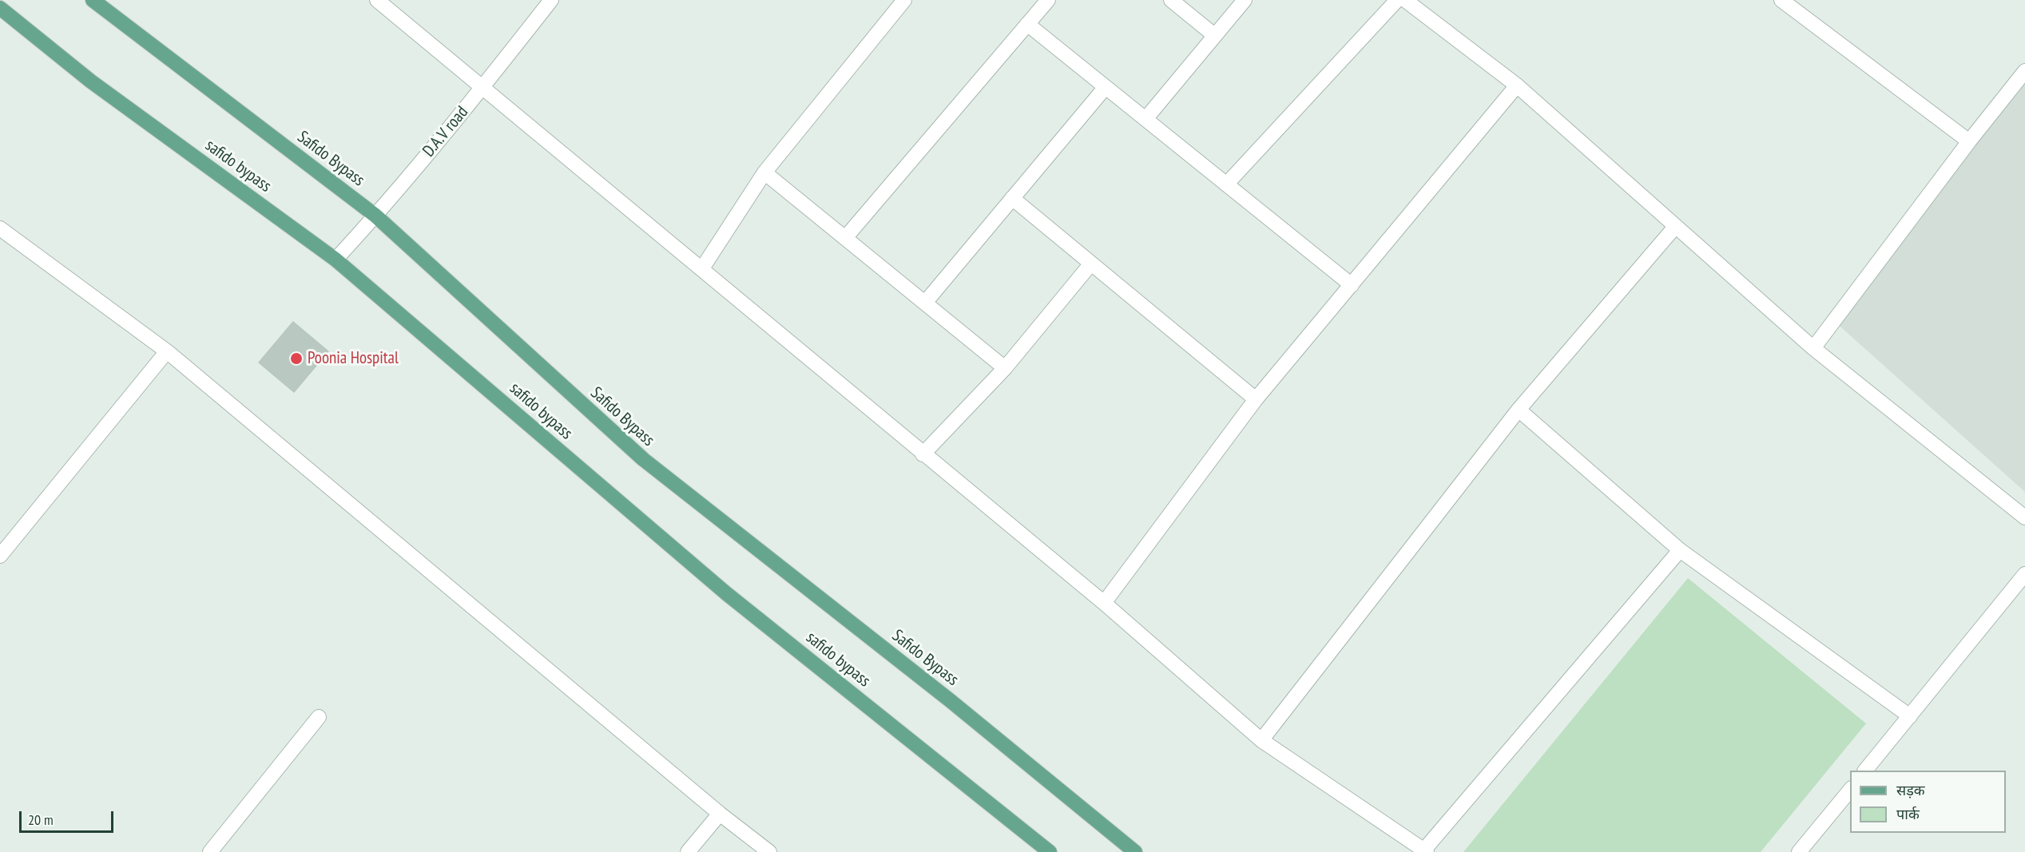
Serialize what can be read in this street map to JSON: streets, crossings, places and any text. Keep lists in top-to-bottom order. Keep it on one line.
{"streets":{"main road":["Safido Bypass","safido bypass"],"street":["D.A.V road"]},"crossings":[["D.A.V road","Safido Bypass"],["D.A.V road","safido bypass"]],"places":["Poonia Hospital"],"legend":["सड़क","पार्क"],"scale_bar":"20 m"}
